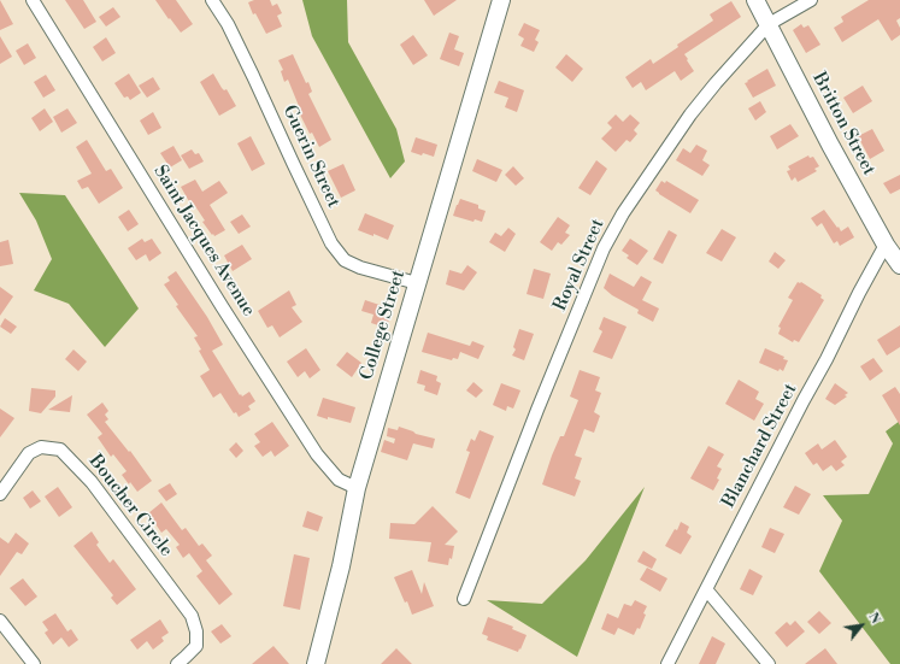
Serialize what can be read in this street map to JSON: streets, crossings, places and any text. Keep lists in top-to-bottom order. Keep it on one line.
{"streets":{"street":["Britton Street","Guerin Street","Saint Jacques Avenue","Royal Street","College Street","Blanchard Street","Boucher Circle"]},"crossings":[["Britton Street","Royal Street"],["Britton Street","Blanchard Street"],["Guerin Street","College Street"],["Saint Jacques Avenue","College Street"]],"north":"top right"}
